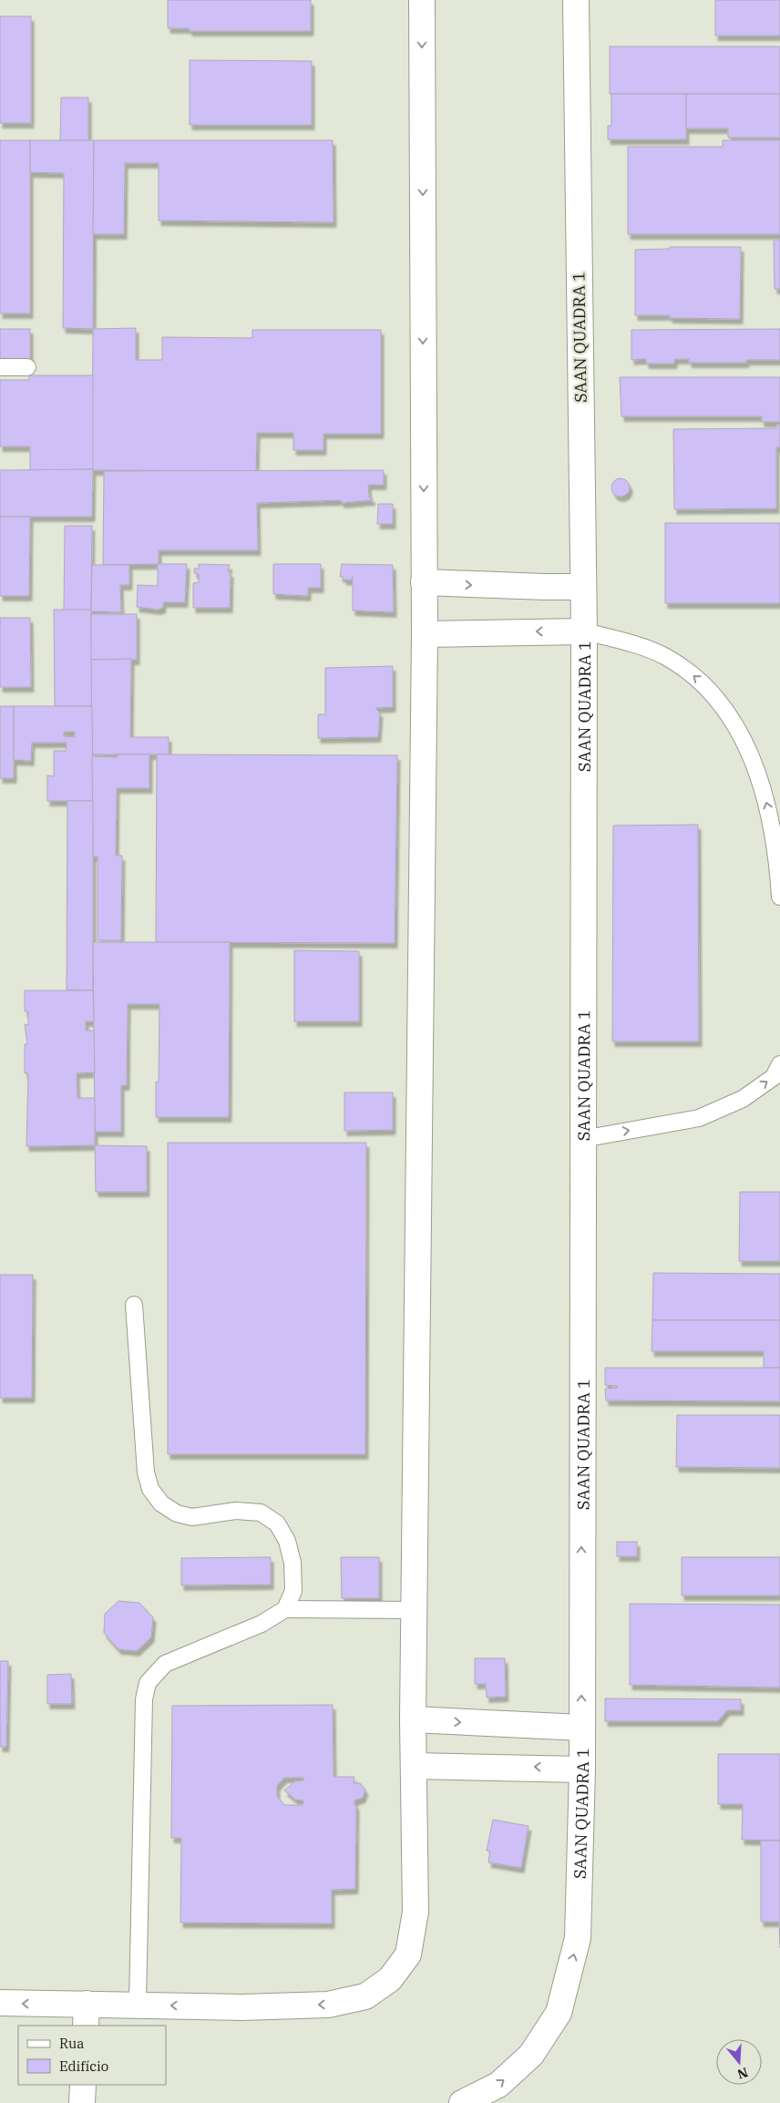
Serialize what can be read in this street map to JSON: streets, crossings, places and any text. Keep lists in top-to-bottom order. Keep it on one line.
{"streets":{"street":["SAAN QUADRA 1"]},"legend":["Rua","Edifício"],"north":"bottom"}
